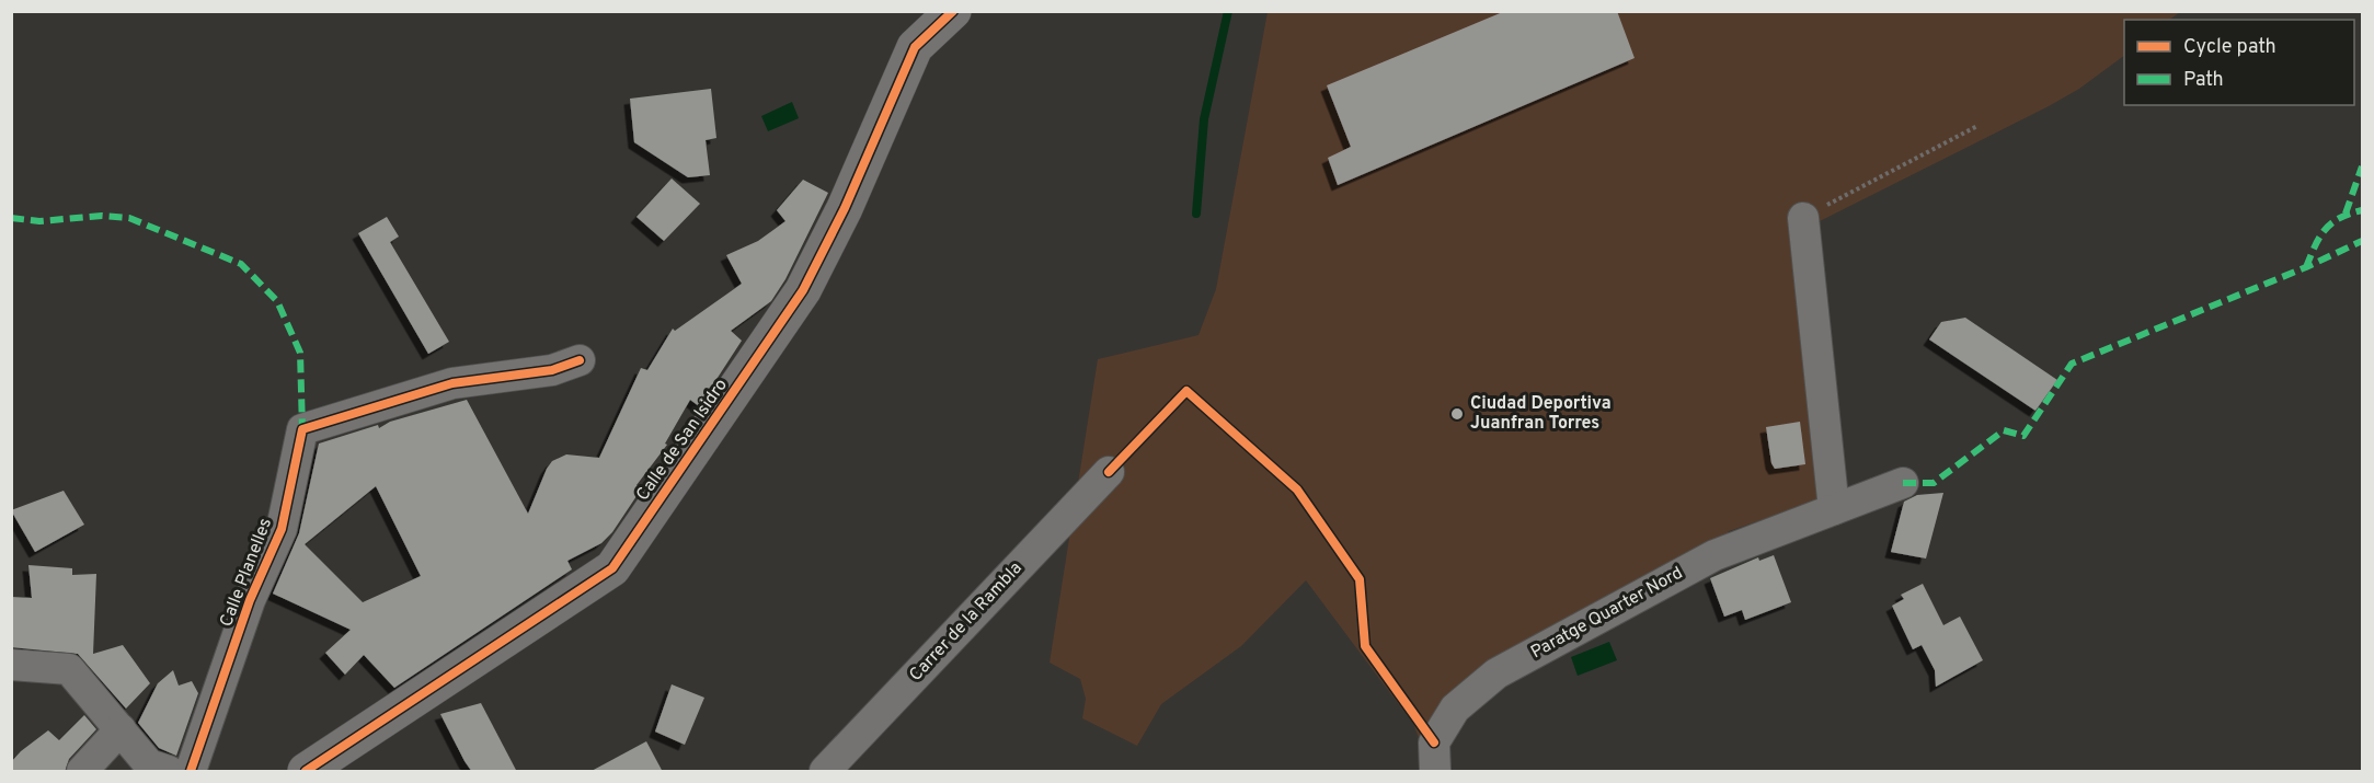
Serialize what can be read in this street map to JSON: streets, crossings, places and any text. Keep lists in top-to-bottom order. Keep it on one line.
{"streets":{"street":["Calle de San Isidro","Calle Planelles","Paratge Quarter Nord","Carrer de la Rambla"]},"places":["Ciudad Deportiva Juanfran Torres"],"legend":["Cycle path","Path"]}
